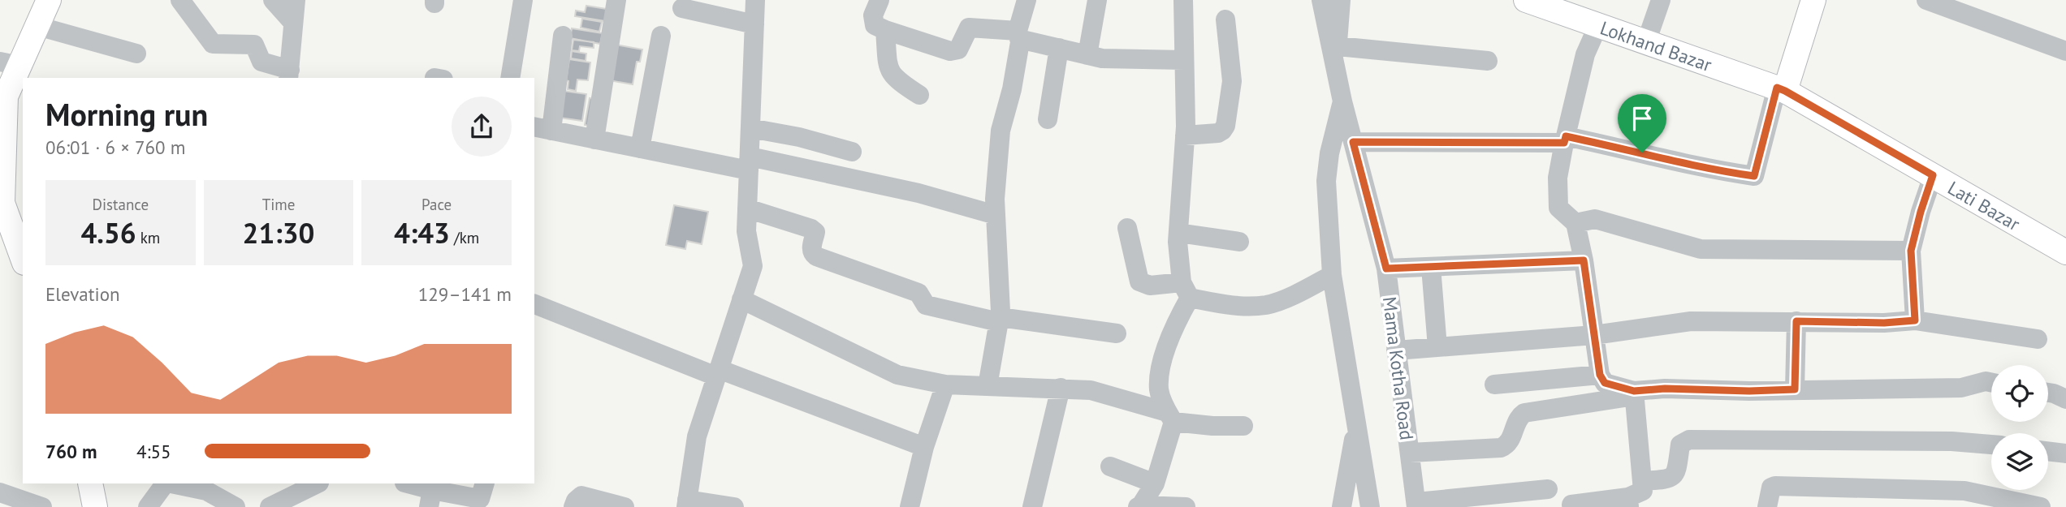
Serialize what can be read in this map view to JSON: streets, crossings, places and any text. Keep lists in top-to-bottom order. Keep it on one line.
{"streets":{"main road":["Lokhand Bazar","Lati Bazar"],"street":["Mama Kotha Road"]},"crossings":[["Lokhand Bazar","Lati Bazar"]],"page":{"heading":["Morning run","06:01 · 6 × 760 m"],"stats":[["Distance","4.56 km"],["Time","21:30"],["Pace","4:43 /km"]],"chart":["Elevation","129–141 m"],"list":[{"name":"760 m","note":"4:55"}]}}
